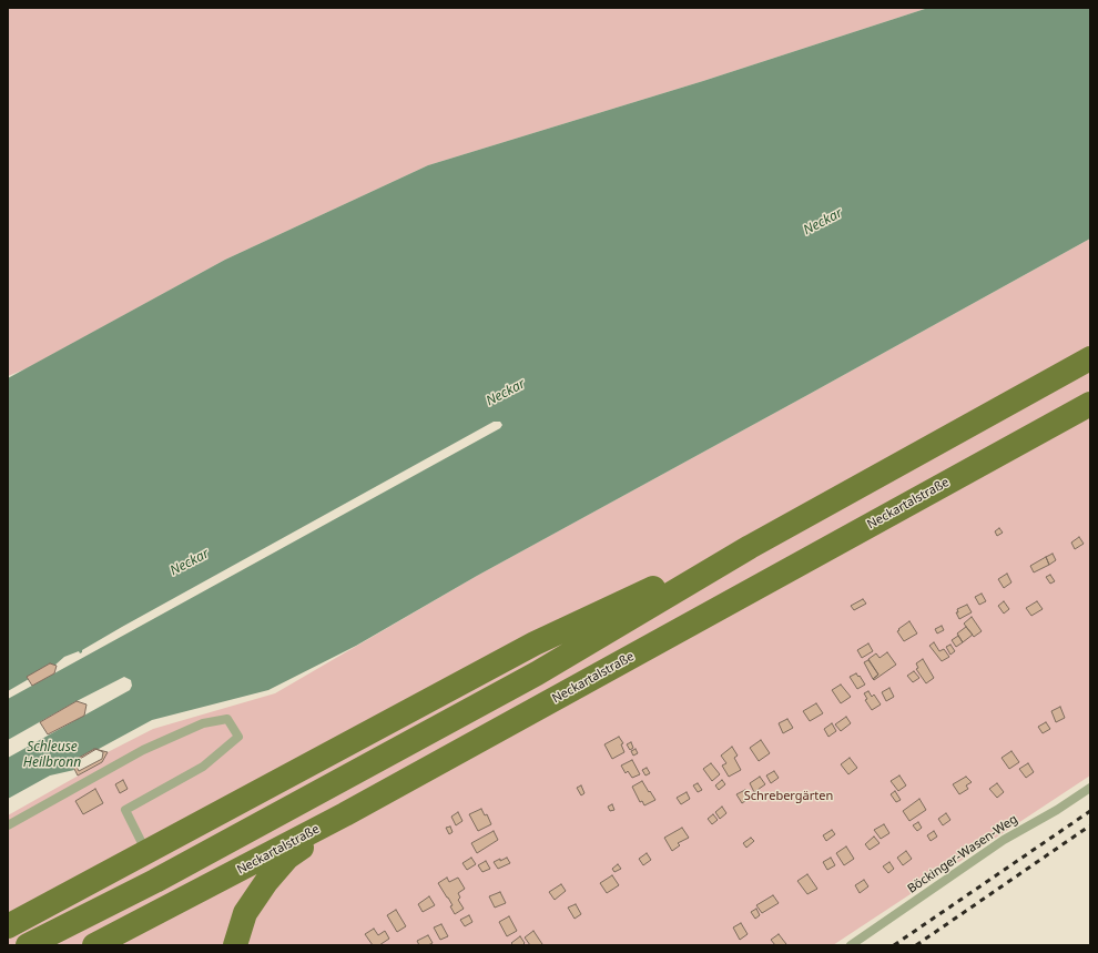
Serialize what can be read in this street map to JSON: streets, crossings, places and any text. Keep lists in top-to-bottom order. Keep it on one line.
{"streets":{"main road":["Neckartalstraße"],"lane":["Böckinger-Wasen-Weg"]},"water":["Neckar","Schleuse Heilbronn"],"parks":["Schrebergärten"]}
